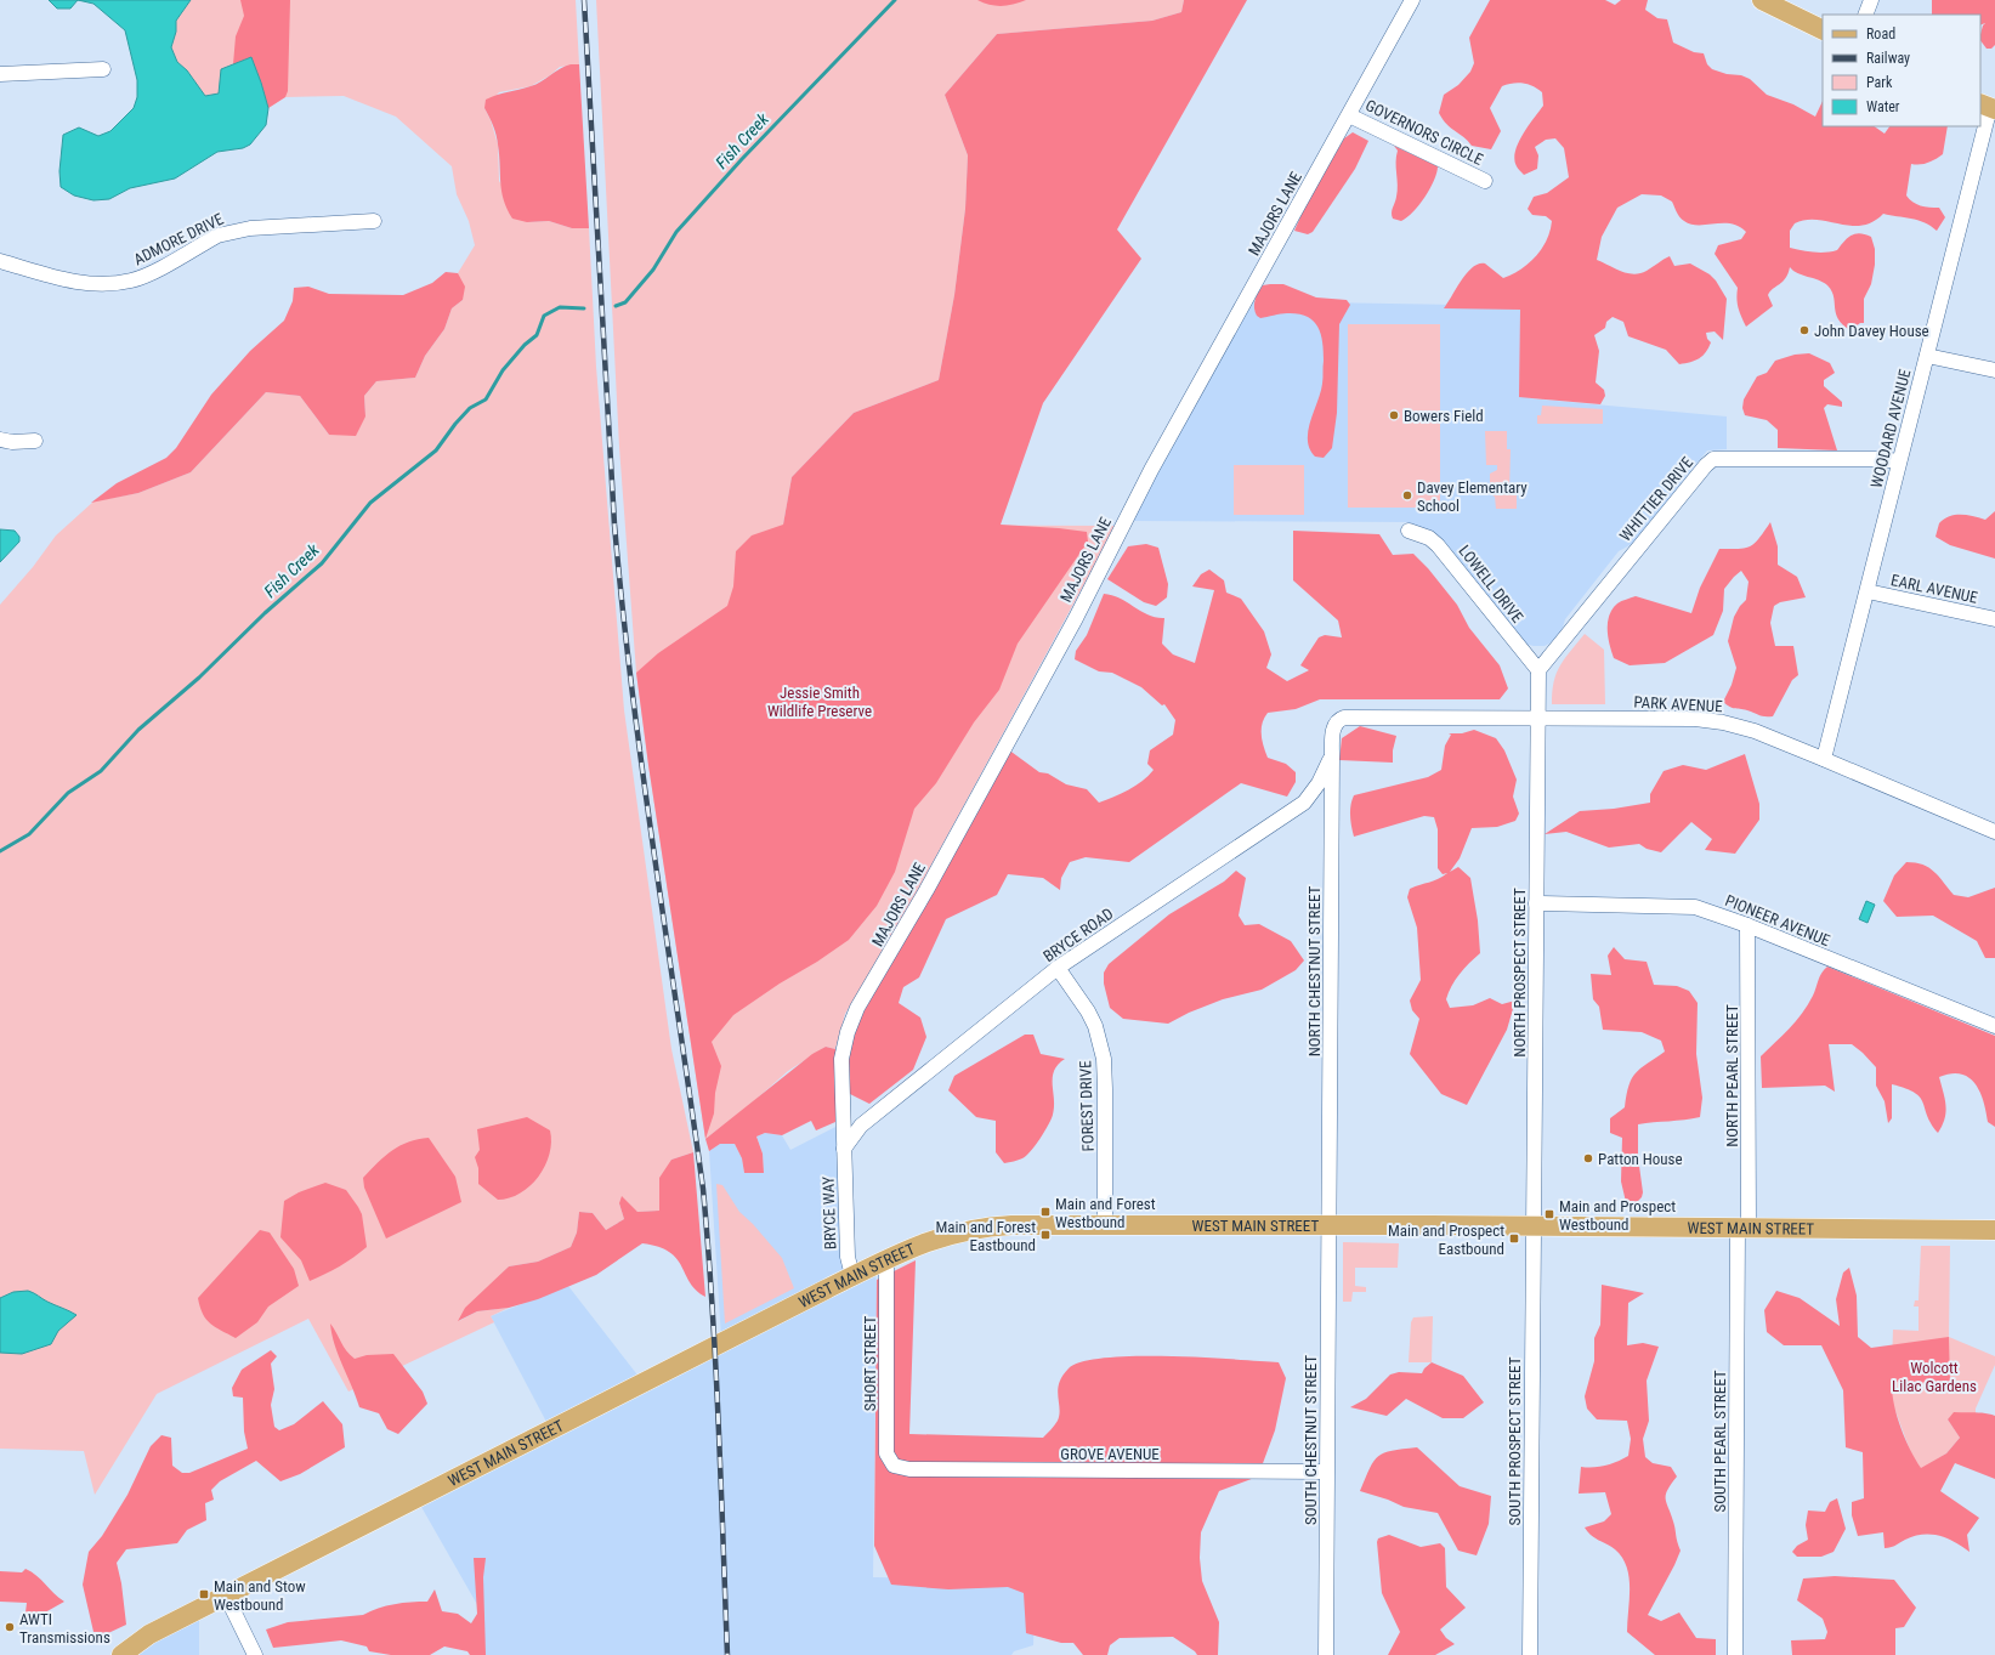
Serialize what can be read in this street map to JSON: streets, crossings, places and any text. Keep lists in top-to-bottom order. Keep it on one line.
{"streets":{"main road":["WEST MAIN STREET"],"street":["GOVERNORS CIRCLE","MAJORS LANE","ADMORE DRIVE","WOODARD AVENUE","WHITTIER DRIVE","LOWELL DRIVE","EARL AVENUE","PARK AVENUE","PIONEER AVENUE","BRYCE ROAD","NORTH CHESTNUT STREET","NORTH PROSPECT STREET","NORTH PEARL STREET","FOREST DRIVE","BRYCE WAY","SHORT STREET","SOUTH CHESTNUT STREET","SOUTH PROSPECT STREET","SOUTH PEARL STREET","GROVE AVENUE"]},"crossings":[["GOVERNORS CIRCLE","MAJORS LANE"],["MAJORS LANE","BRYCE ROAD"],["MAJORS LANE","BRYCE WAY"],["WOODARD AVENUE","WHITTIER DRIVE"],["WOODARD AVENUE","EARL AVENUE"],["WOODARD AVENUE","PARK AVENUE"],["WHITTIER DRIVE","LOWELL DRIVE"],["PARK AVENUE","NORTH CHESTNUT STREET"],["PARK AVENUE","NORTH PROSPECT STREET"],["PIONEER AVENUE","NORTH PROSPECT STREET"],["PIONEER AVENUE","NORTH PEARL STREET"],["BRYCE ROAD","NORTH CHESTNUT STREET"],["BRYCE ROAD","FOREST DRIVE"],["BRYCE ROAD","BRYCE WAY"],["NORTH CHESTNUT STREET","WEST MAIN STREET"],["NORTH CHESTNUT STREET","SOUTH CHESTNUT STREET"],["NORTH PROSPECT STREET","WEST MAIN STREET"],["NORTH PROSPECT STREET","SOUTH PROSPECT STREET"],["NORTH PEARL STREET","WEST MAIN STREET"],["NORTH PEARL STREET","SOUTH PEARL STREET"],["FOREST DRIVE","WEST MAIN STREET"],["BRYCE WAY","WEST MAIN STREET"],["WEST MAIN STREET","SHORT STREET"],["WEST MAIN STREET","SOUTH CHESTNUT STREET"],["WEST MAIN STREET","SOUTH PROSPECT STREET"],["WEST MAIN STREET","SOUTH PEARL STREET"],["SHORT STREET","GROVE AVENUE"],["SOUTH CHESTNUT STREET","GROVE AVENUE"]],"water":["Fish Creek"],"parks":["Jessie Smith Wildlife Preserve","Wolcott Lilac Gardens"],"places":{"other":["John Davey House","Bowers Field","Davey Elementary School","Patton House","AWTI Transmissions"],"transit":["Main and Forest Westbound","Main and Prospect Westbound","Main and Forest Eastbound","Main and Prospect Eastbound","Main and Stow Westbound"]},"legend":["Road","Railway","Park","Water"]}
